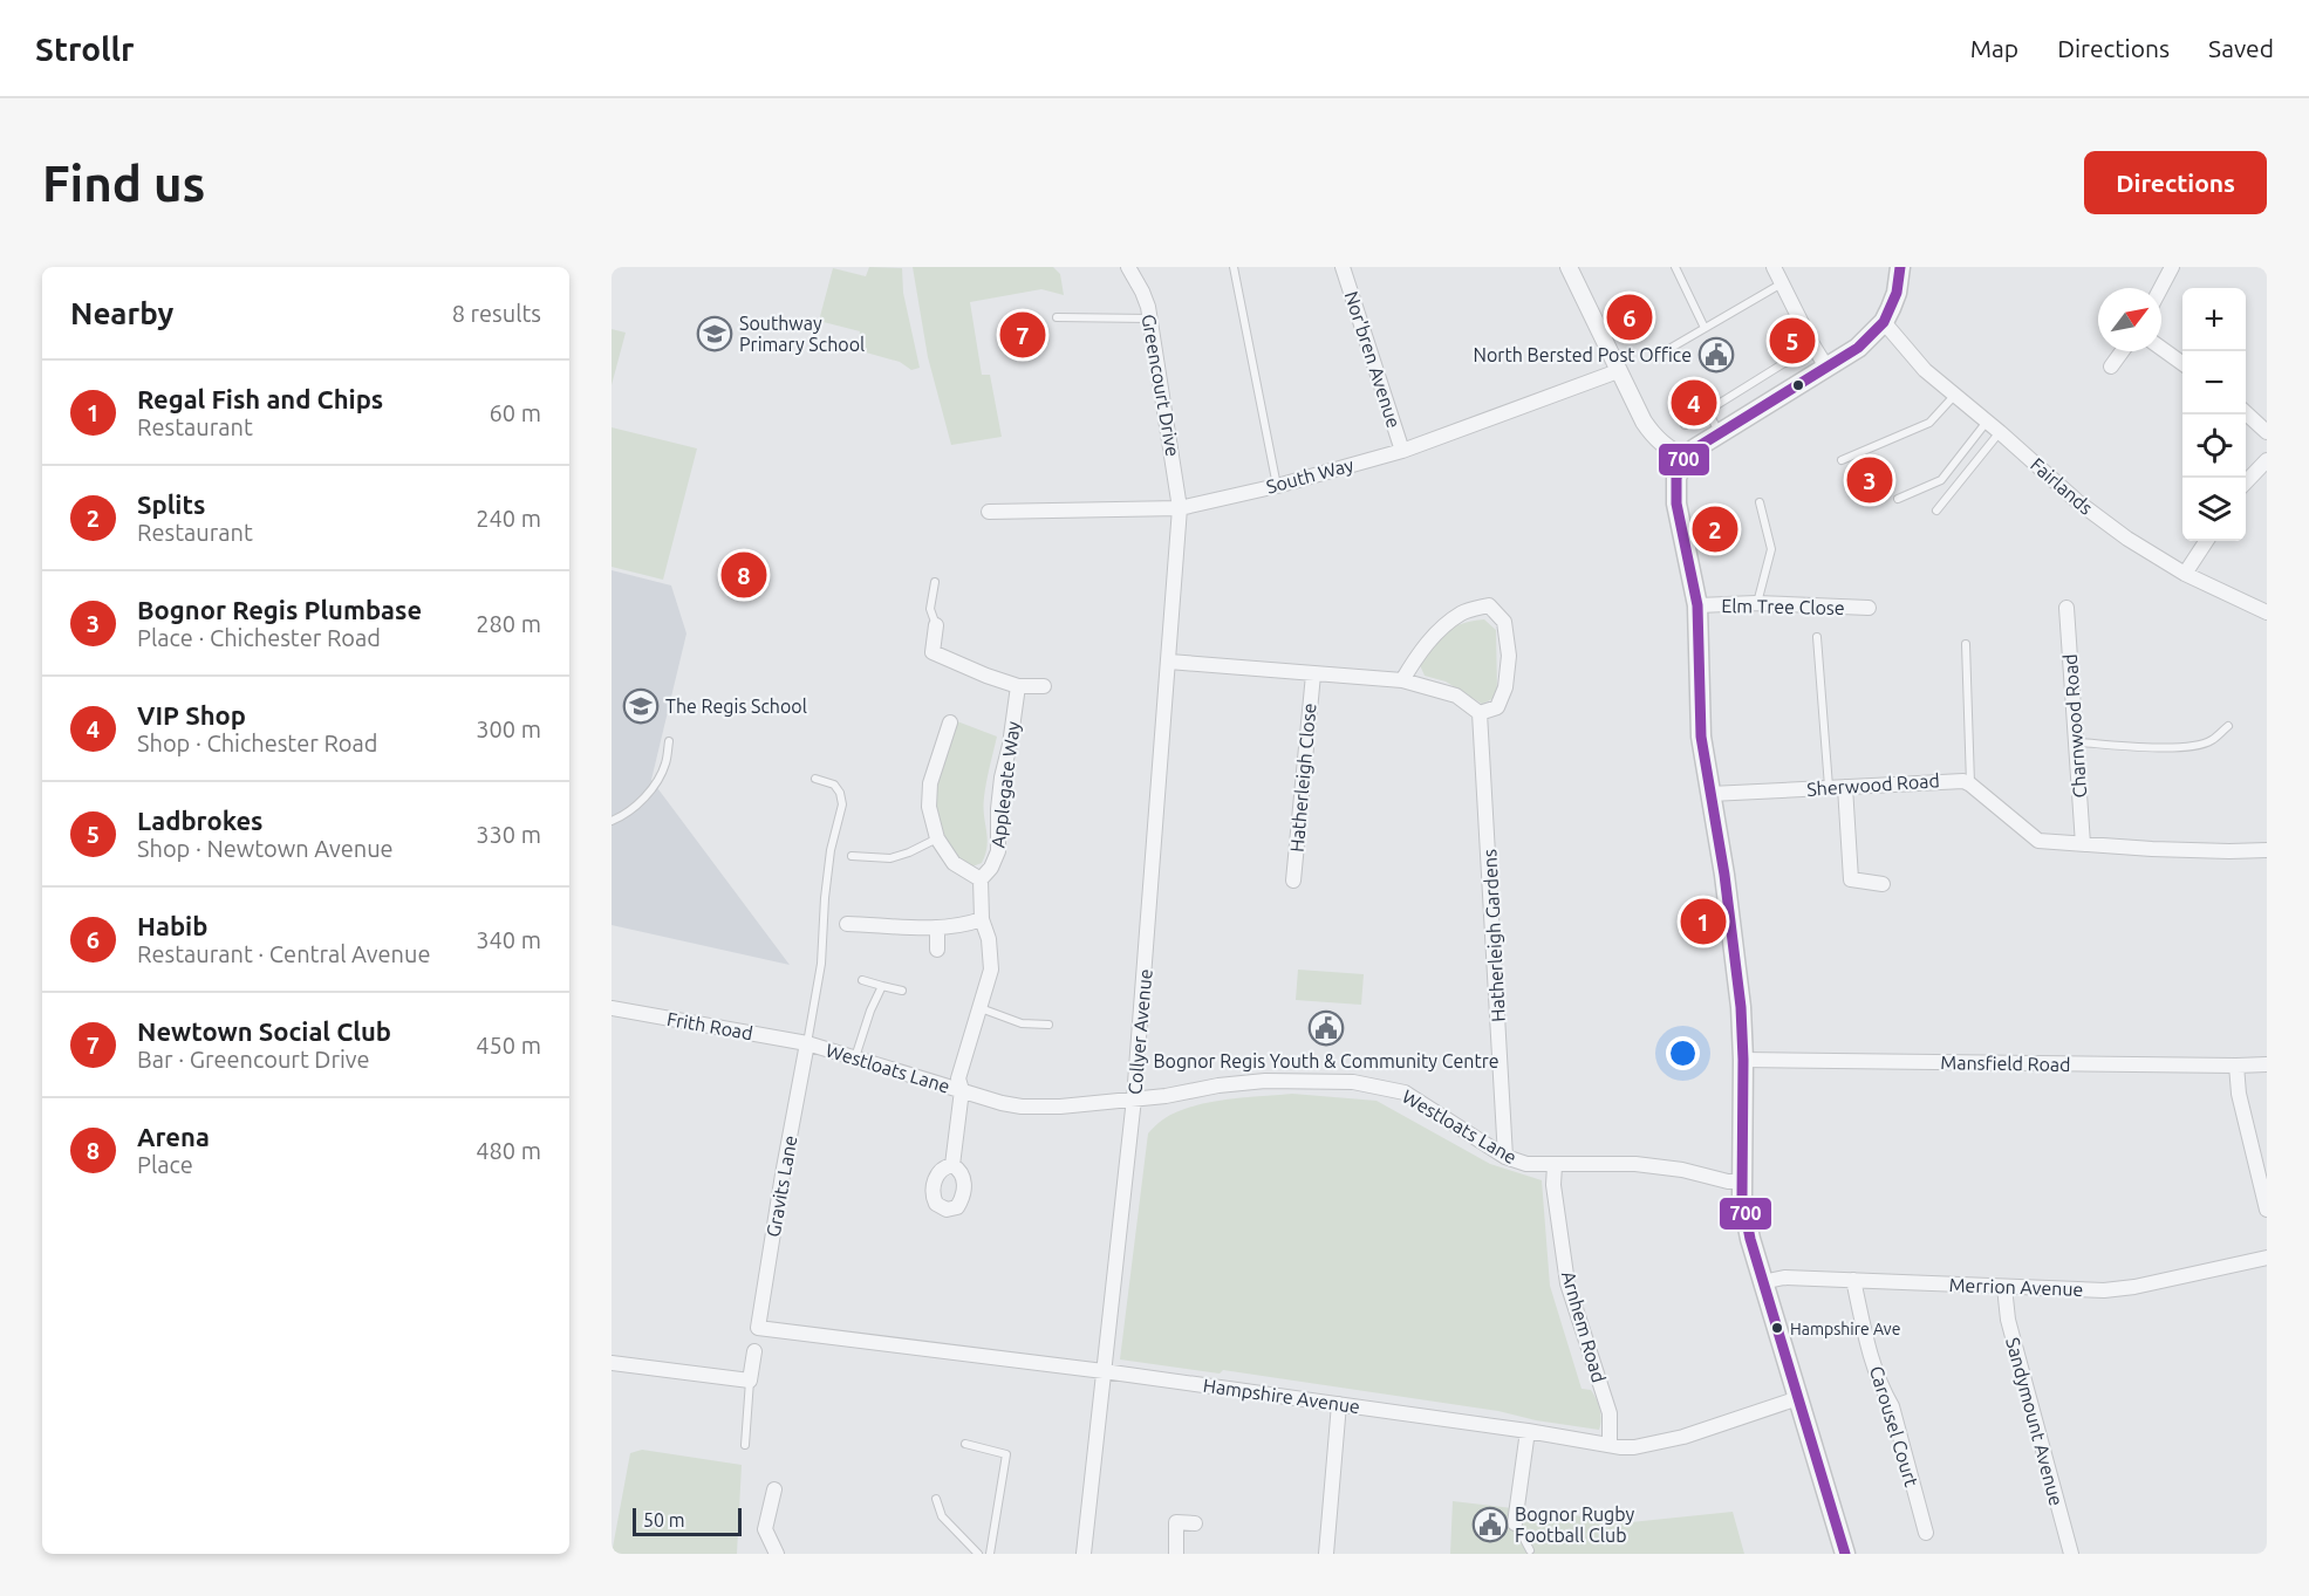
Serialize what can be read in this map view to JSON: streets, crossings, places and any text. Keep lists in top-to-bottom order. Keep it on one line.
{"streets":{"street":["Nor'bren Avenue","Greencourt Drive","South Way","Fairlands","Elm Tree Close","Charnwood Road","Hatherleigh Close","Applegate Way","Sherwood Road","Hatherleigh Gardens","Frith Road","Collyer Avenue","Mansfield Road","Westloats Lane","Gravits Lane","Merrion Avenue","Arnhem Road","Hampshire Avenue","Sandymount Avenue","Carousel Court"]},"crossings":[["Nor'bren Avenue","South Way"],["Greencourt Drive","South Way"],["Greencourt Drive","Collyer Avenue"],["South Way","Collyer Avenue"],["Hatherleigh Gardens","Westloats Lane"],["Frith Road","Westloats Lane"],["Frith Road","Gravits Lane"],["Collyer Avenue","Westloats Lane"],["Collyer Avenue","Hampshire Avenue"],["Westloats Lane","Gravits Lane"],["Westloats Lane","Arnhem Road"],["Gravits Lane","Hampshire Avenue"],["Merrion Avenue","Sandymount Avenue"],["Merrion Avenue","Carousel Court"],["Arnhem Road","Hampshire Avenue"]],"places":{"school or university":["Southway Primary School","The Regis School"],"public building":["North Bersted Post Office","Bognor Regis Youth & Community Centre","Bognor Rugby Football Club"],"other":["Hampshire Ave"]},"lines":["transit line 700"],"scale_bar":"50 m","north":"top right","page":{"header":"Strollr","nav":["Map","Directions","Saved"],"buttons":"Directions","title":"Find us","heading":["Nearby","8 results"],"map_buttons":["+","−"],"pins":["6","7","5","4","3","2","8","1"],"list":[{"mark":"1","name":"Regal Fish and Chips","note":"Restaurant","value":"60 m"},{"mark":"2","name":"Splits","note":"Restaurant","value":"240 m"},{"mark":"3","name":"Bognor Regis Plumbase","note":"Place · Chichester Road","value":"280 m"},{"mark":"4","name":"VIP Shop","note":"Shop · Chichester Road","value":"300 m"},{"mark":"5","name":"Ladbrokes","note":"Shop · Newtown Avenue","value":"330 m"},{"mark":"6","name":"Habib","note":"Restaurant · Central Avenue","value":"340 m"},{"mark":"7","name":"Newtown Social Club","note":"Bar · Greencourt Drive","value":"450 m"},{"mark":"8","name":"Arena","note":"Place","value":"480 m"}],"scale":"50 m"}}
